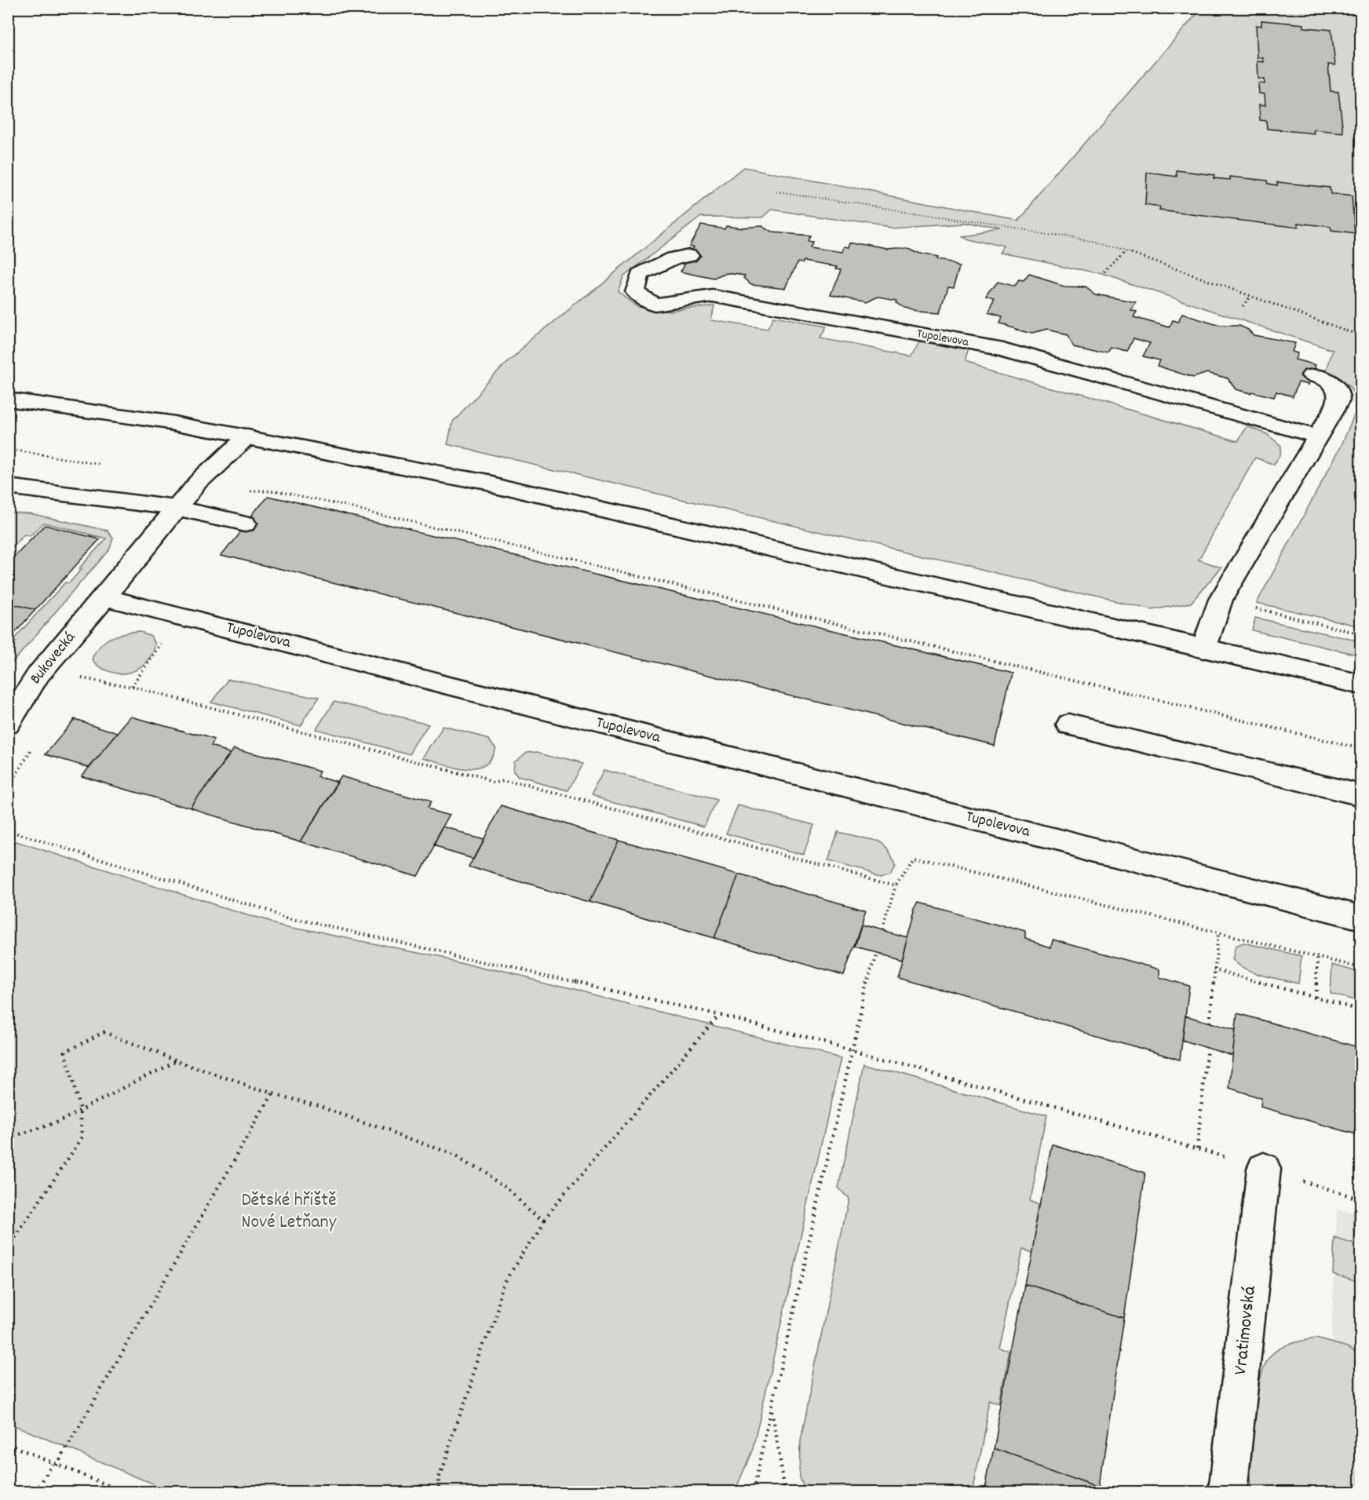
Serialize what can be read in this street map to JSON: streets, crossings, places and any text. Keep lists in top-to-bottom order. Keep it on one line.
{"streets":{"street":["Tupolevova","Bukovecká","Vratimovská"]},"crossings":[["Tupolevova","Bukovecká"]],"parks":["Dětské hřiště Nové Letňany"]}
